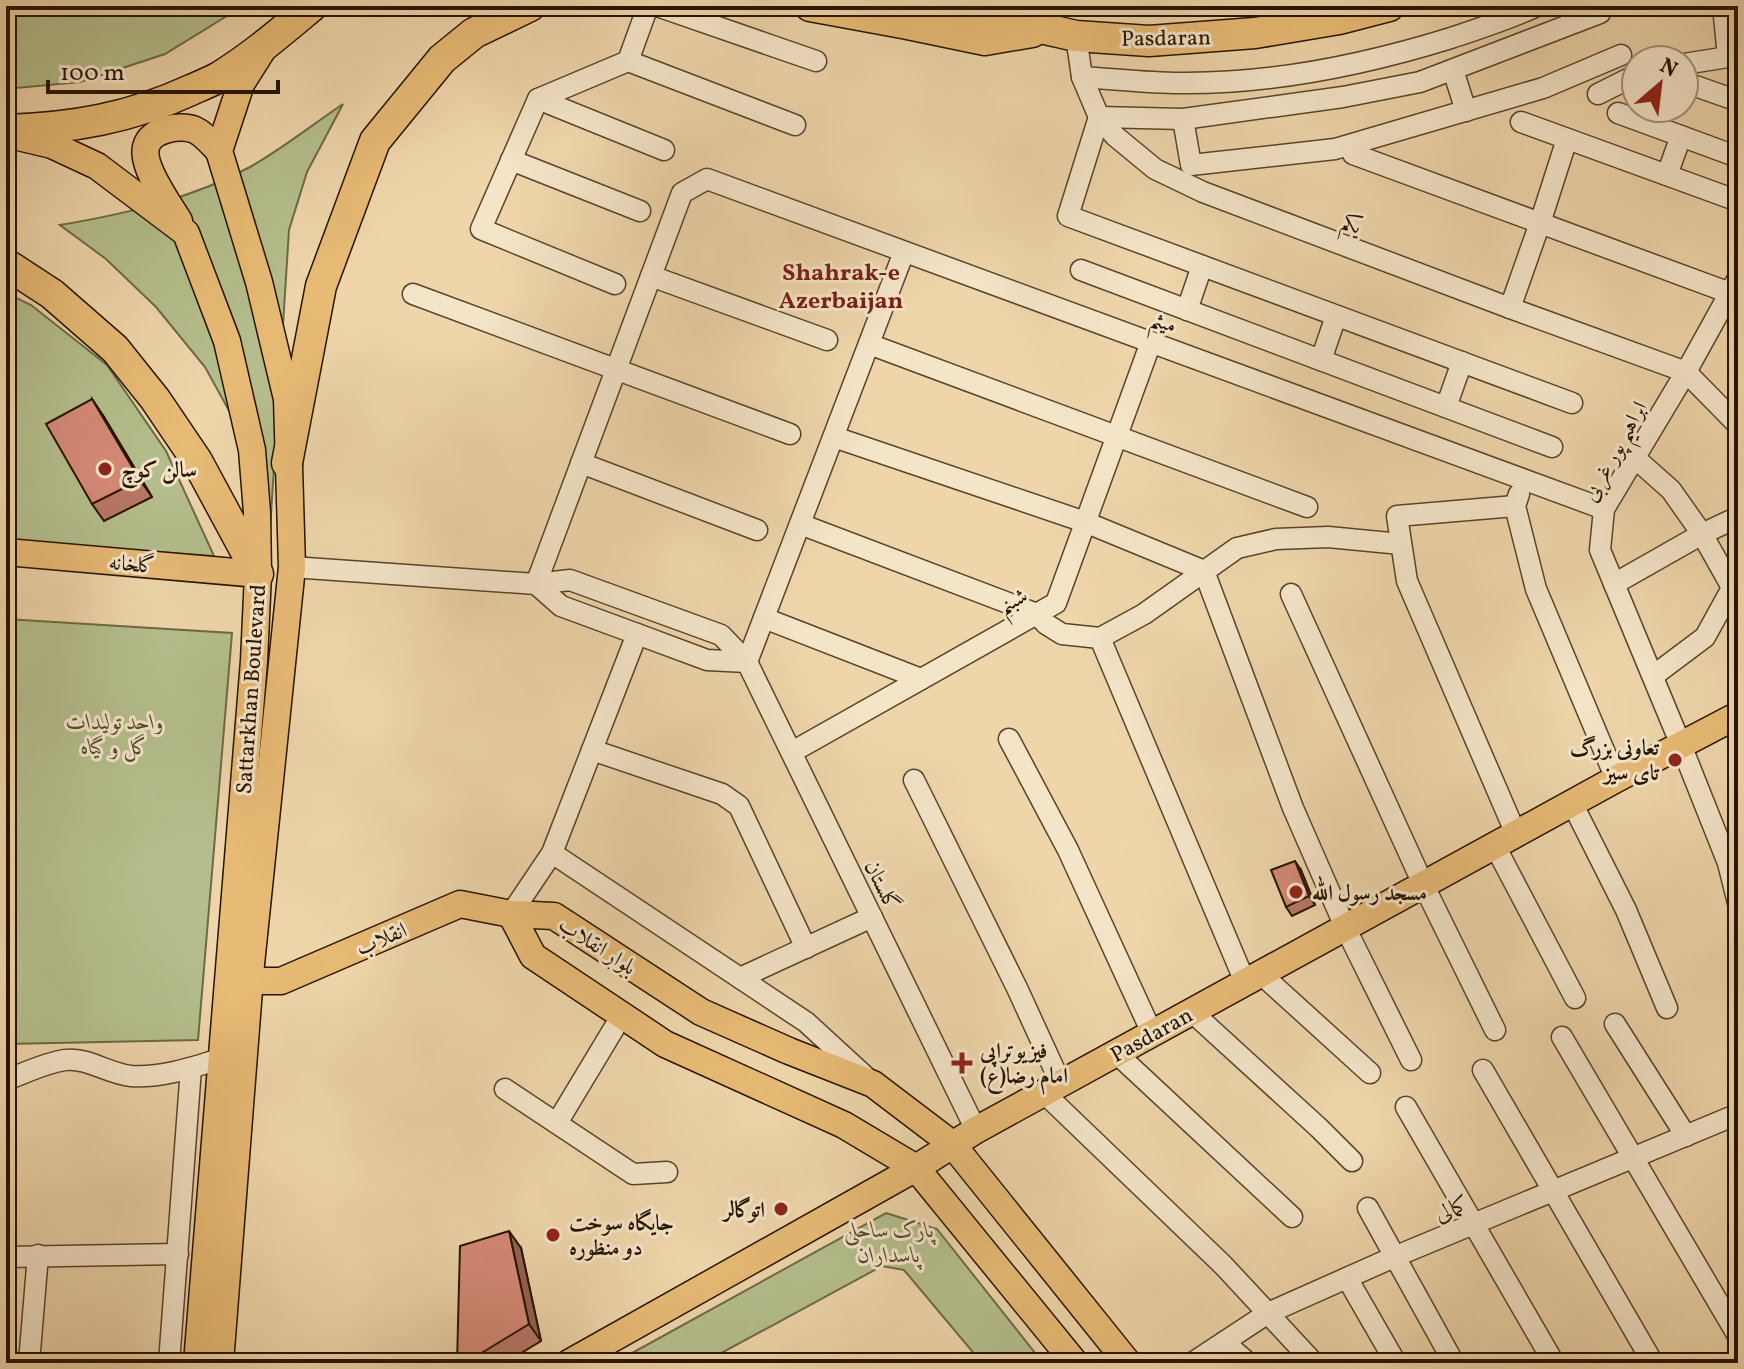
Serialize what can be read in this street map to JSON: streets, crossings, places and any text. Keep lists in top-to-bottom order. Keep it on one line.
{"streets":{"highway":["Pasdaran"],"main road":["گلخانه","Sattarkhan Boulevard","انقلاب","بلوار انقلاب"],"street":["یکم","میثم","ابراهیم پور غربی","شبنم","گلستان","کمالی"]},"crossings":[["Pasdaran","یکم"],["Pasdaran","ابراهیم پور غربی"],["Pasdaran","گلستان"],["Pasdaran","بلوار انقلاب"],["یکم","ابراهیم پور غربی"],["میثم","ابراهیم پور غربی"],["میثم","شبنم"],["گلخانه","Sattarkhan Boulevard"],["شبنم","گلستان"],["Sattarkhan Boulevard","گلستان"],["Sattarkhan Boulevard","انقلاب"],["انقلاب","بلوار انقلاب"]],"districts":["Shahrak-e Azerbaijan"],"parks":["واحد تولیدات گل و گیاه","پارک ساحلی پاسداران"],"places":{"other":["سالن کوچ","تعاونی بزرگ تای سیز","مسجد رسول الله","اتوگالر","جایگاه سوخت دو منظوره"],"health":["فیزیوتراپی امام رضا(ع)"]},"scale_bar":"100 m","north":"top right"}
